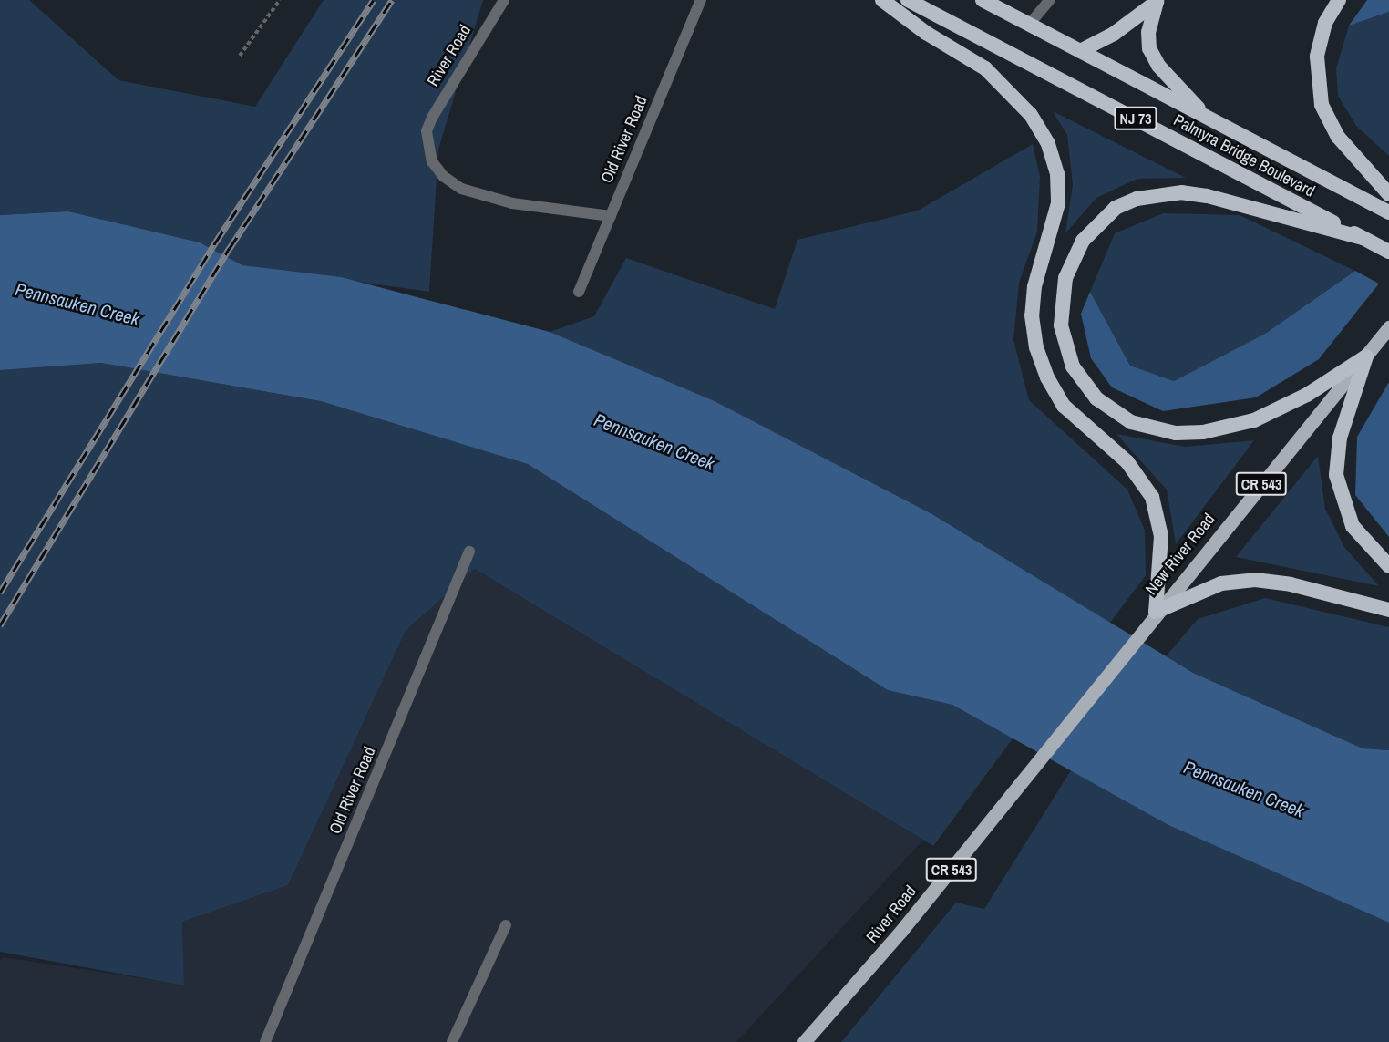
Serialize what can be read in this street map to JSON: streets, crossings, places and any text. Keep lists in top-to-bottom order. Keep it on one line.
{"streets":{"highway":["NJ 73","Palmyra Bridge Boulevard"],"main road":["River Road","CR 543","New River Road"],"street":["Old River Road"]},"crossings":[["River Road","Old River Road"],["River Road","New River Road"]],"water":["Pennsauken Creek"]}
